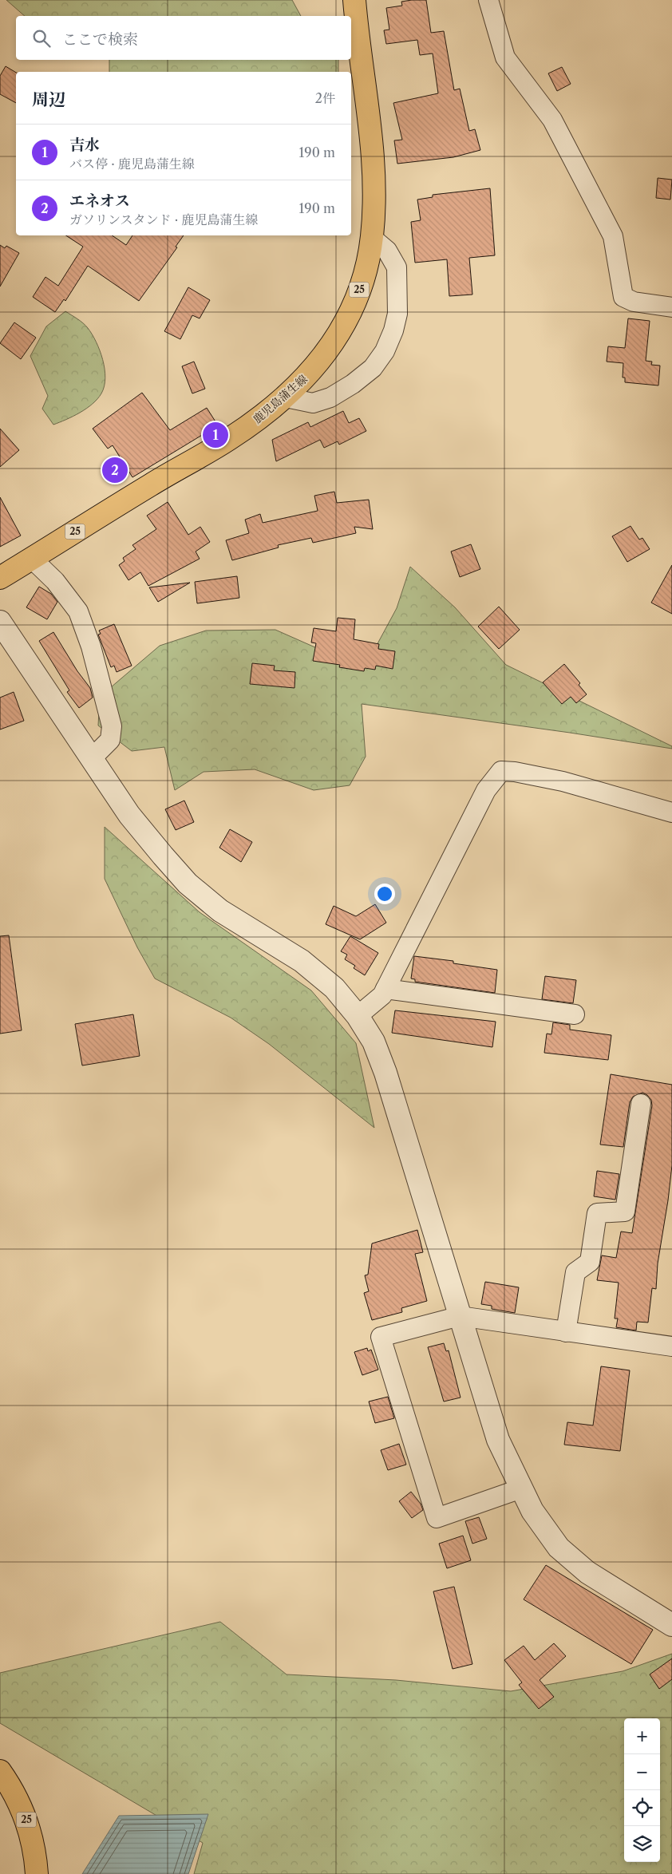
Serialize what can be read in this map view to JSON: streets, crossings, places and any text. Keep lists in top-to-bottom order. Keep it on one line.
{"streets":{"main road":["25","鹿児島蒲生線"]},"page":{"search":"ここで検索","heading":["周辺","2件"],"list":[{"mark":"1","name":"吉水","note":"バス停 · 鹿児島蒲生線","value":"190 m"},{"mark":"2","name":"エネオス","note":"ガソリンスタンド · 鹿児島蒲生線","value":"190 m"}],"pins":["1","2"],"map_buttons":["+","−"]}}
